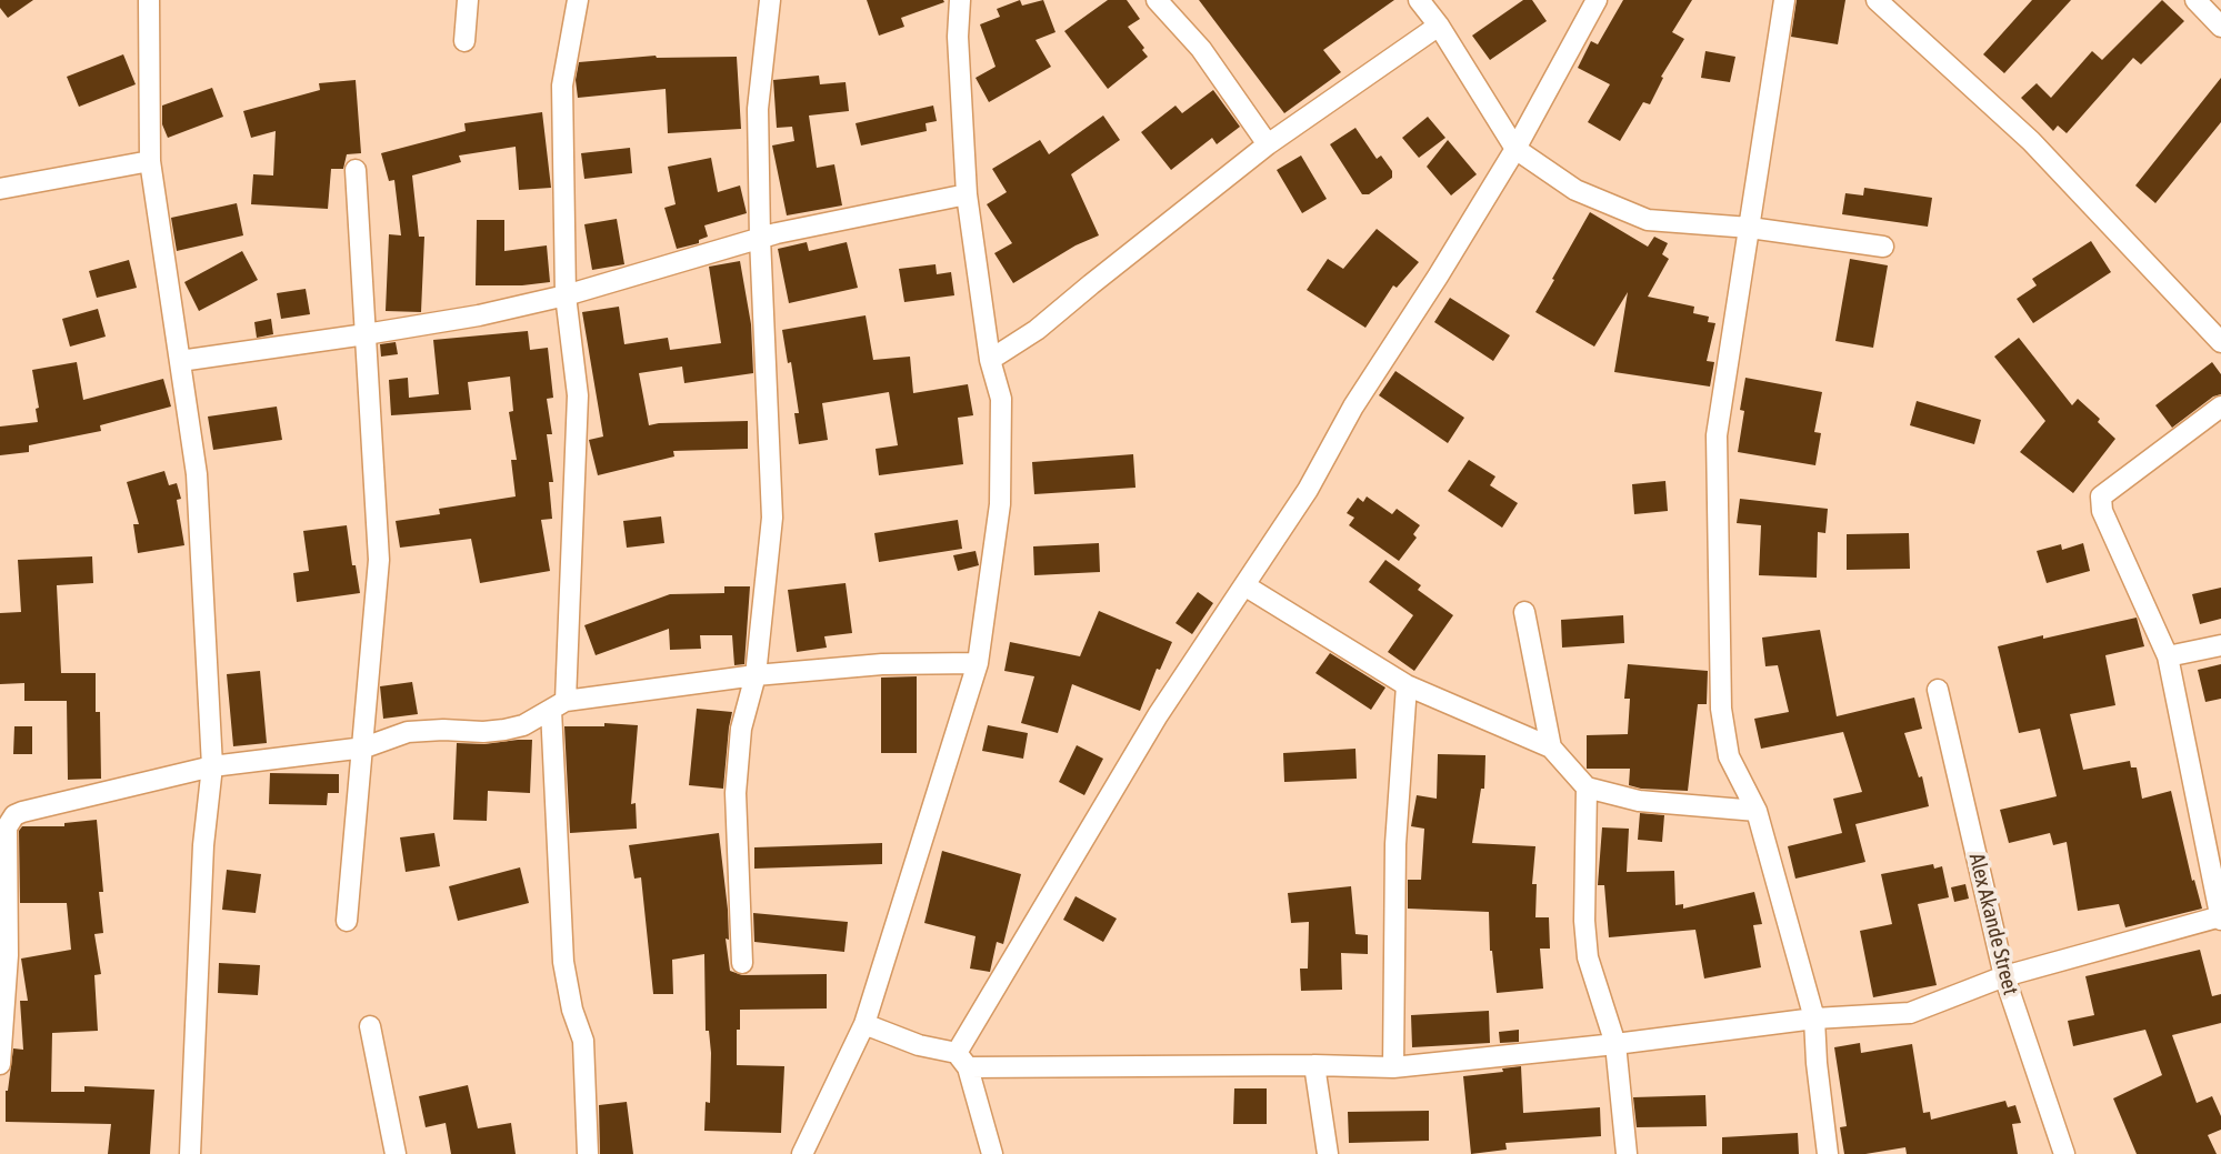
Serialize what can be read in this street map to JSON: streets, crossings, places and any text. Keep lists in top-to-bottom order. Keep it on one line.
{"streets":{"street":["Alex Akande Street"]}}
